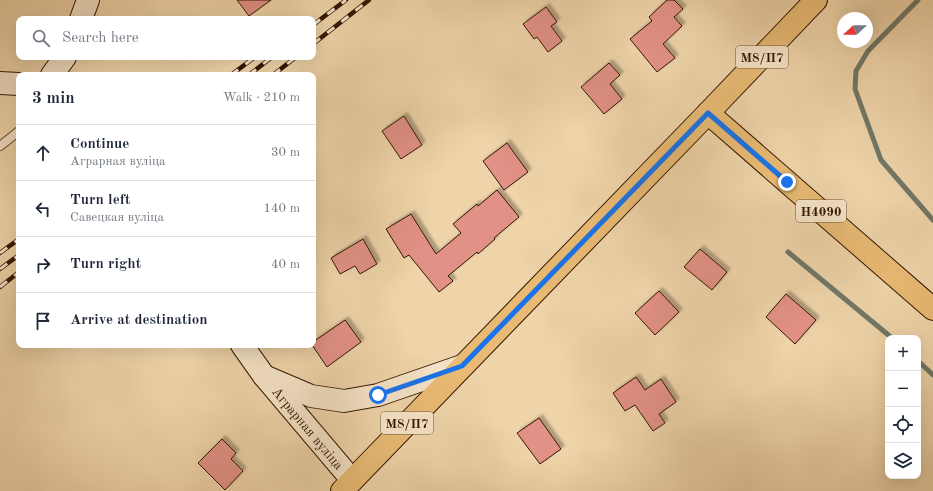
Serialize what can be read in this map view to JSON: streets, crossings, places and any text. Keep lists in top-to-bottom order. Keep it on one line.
{"streets":{"main road":["М8/П7","Н4090"],"street":["Аграрная вуліца"]},"crossings":[["М8/П7","Н4090"],["М8/П7","Аграрная вуліца"]],"north":"left","page":{"search":"Search here","heading":["3 min","Walk · 210 m"],"list":[["Continue","Аграрная вуліца","30 m"],["Turn left","Савецкая вуліца","140 m"],["Turn right","40 m"],"Arrive at destination"],"map_buttons":["+","−"]}}
